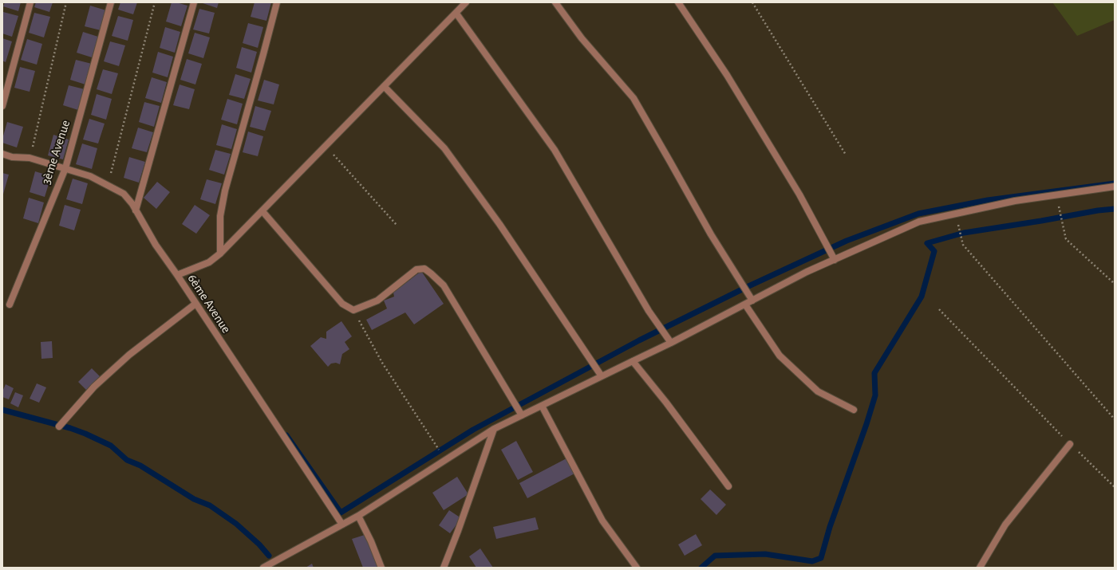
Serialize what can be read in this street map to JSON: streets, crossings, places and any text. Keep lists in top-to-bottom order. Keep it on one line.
{"streets":{"street":["3ème Avenue","6ème Avenue"]},"crossings":[["3ème Avenue","6ème Avenue"]]}
